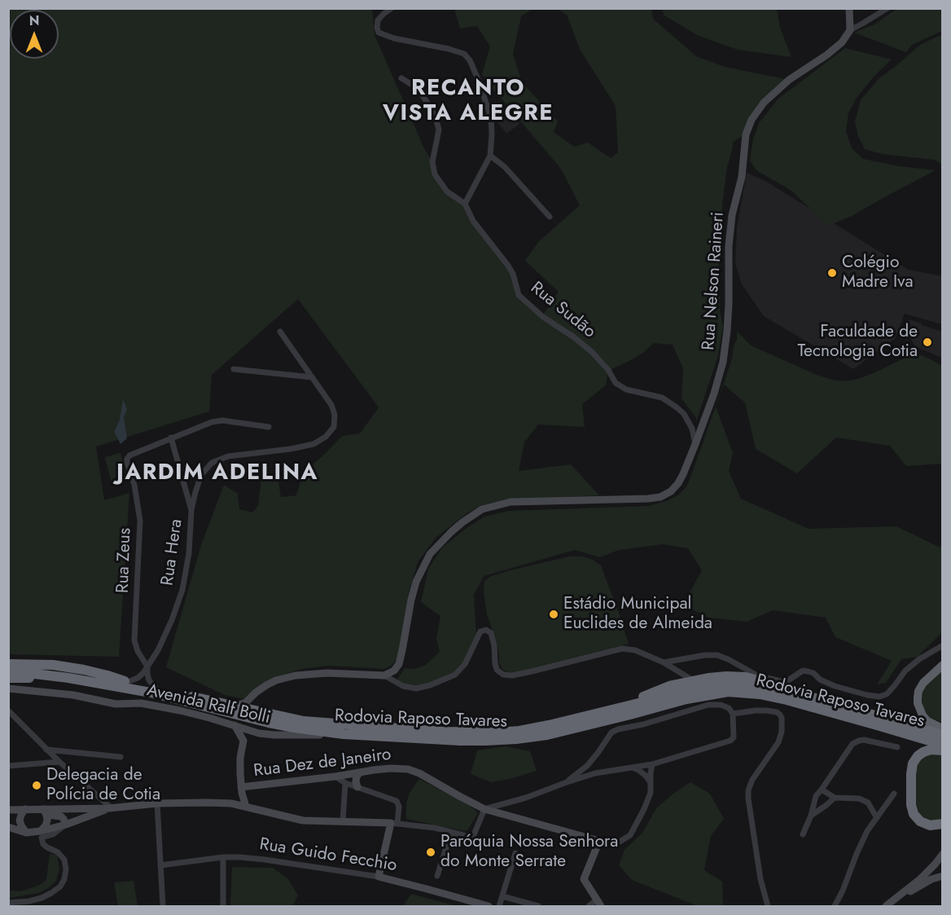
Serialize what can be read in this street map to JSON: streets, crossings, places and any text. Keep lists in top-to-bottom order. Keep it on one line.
{"streets":{"highway":["Rodovia Raposo Tavares"],"main road":["Rua Nelson Raineri","Avenida Ralf Bolli","Rua Dez de Janeiro","Rua Guido Fecchio"],"street":["Rua Sudão","Rua Hera","Rua Zeus"]},"crossings":[["Rua Nelson Raineri","Rua Sudão"],["Rua Hera","Rua Zeus"],["Rua Hera","Rodovia Raposo Tavares"],["Rua Zeus","Rodovia Raposo Tavares"],["Rodovia Raposo Tavares","Avenida Ralf Bolli"]],"districts":["RECANTO VISTA ALEGRE","JARDIM ADELINA"],"places":["Colégio Madre Iva","Faculdade de Tecnologia Cotia","Estádio Municipal Euclides de Almeida","Delegacia de Polícia de Cotia","Paróquia Nossa Senhora do Monte Serrate"],"north":"top"}
